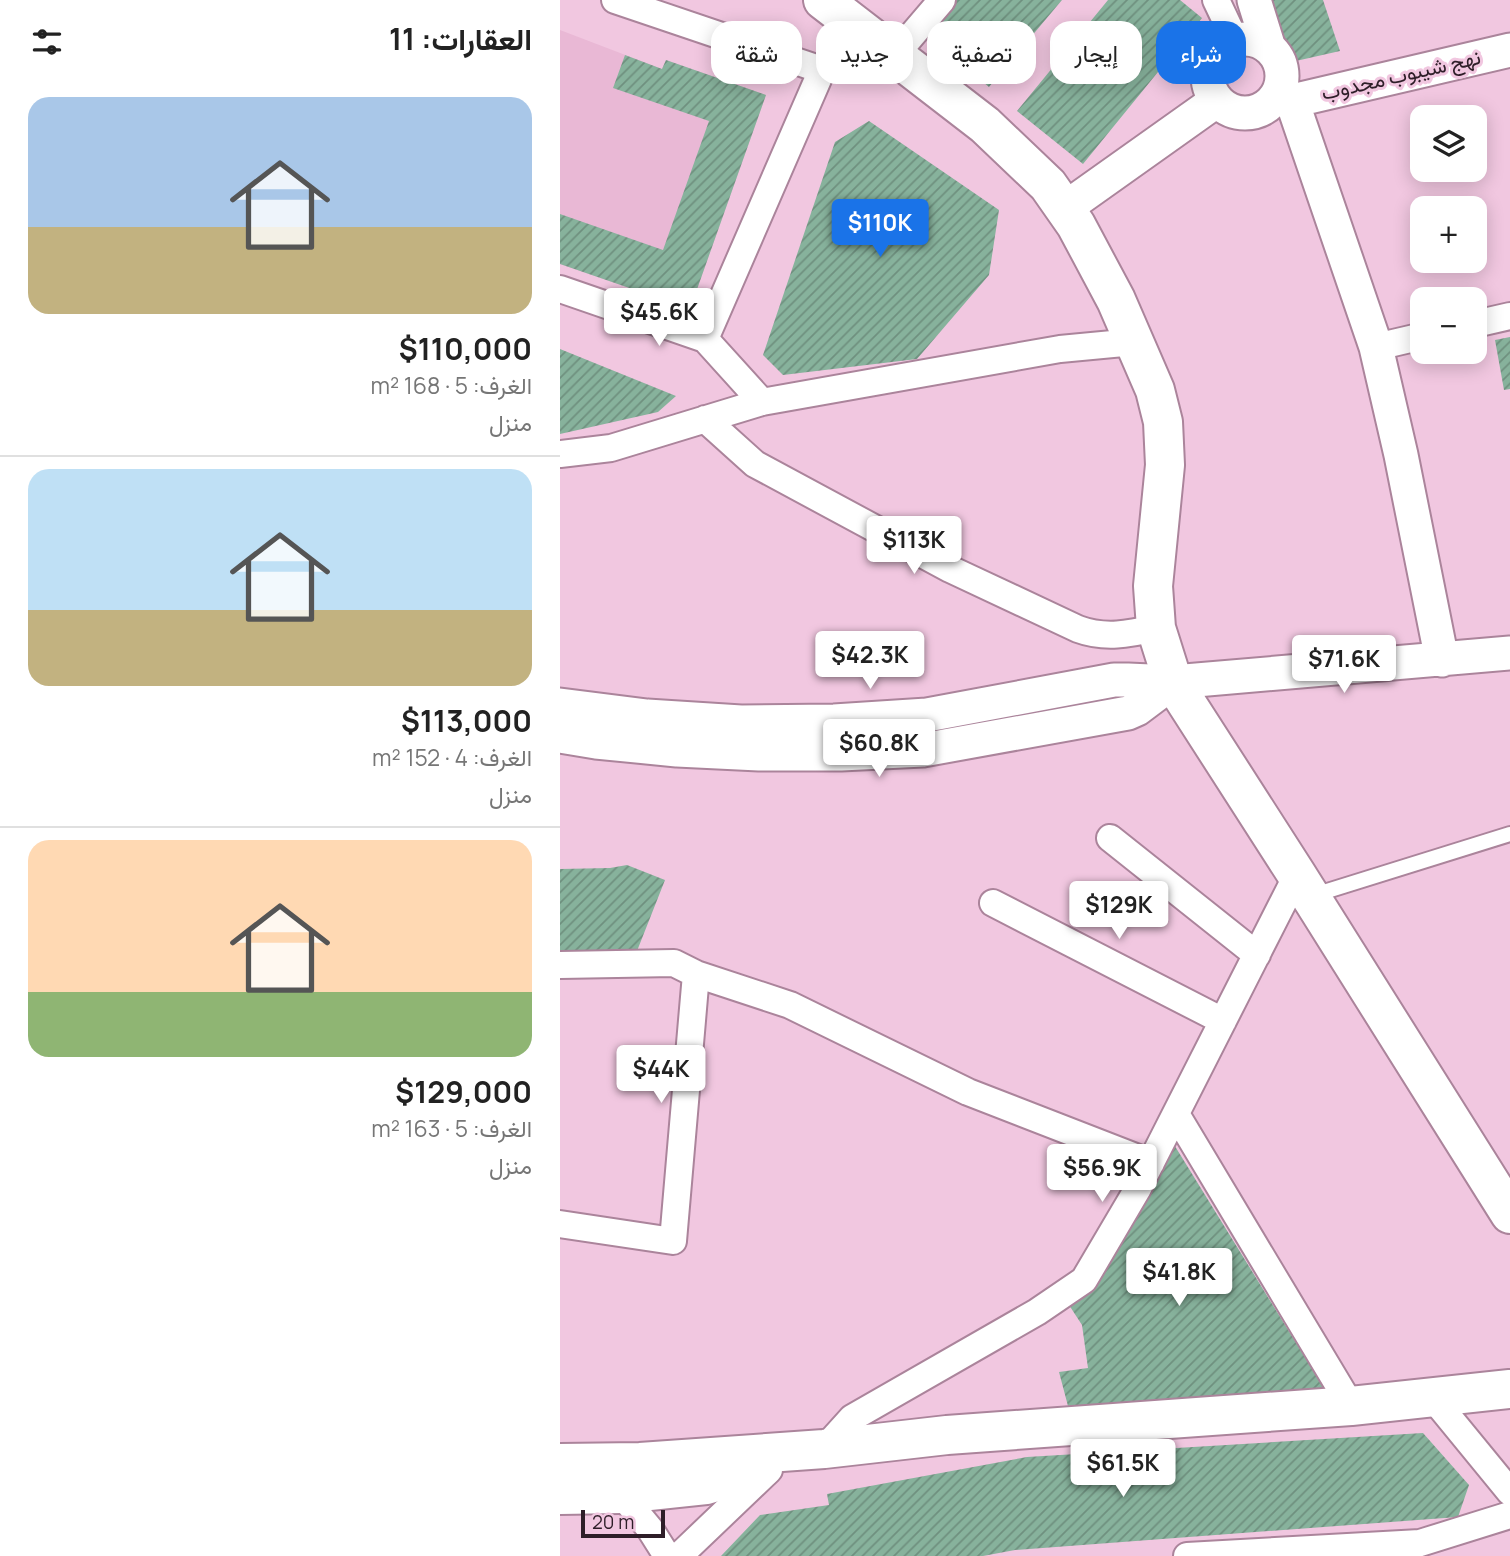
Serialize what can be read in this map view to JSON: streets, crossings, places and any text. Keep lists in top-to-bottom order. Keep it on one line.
{"streets":{"street":["نهج شيبوب مجدوب"]},"scale_bar":"20 m","page":{"heading":"العقارات: 11","chip":["شراء","إيجار","تصفية","جديد","شقة"],"list":[{"name":"$110,000","note":"الغرف: 5 · 168 m² · منزل"},{"name":"$113,000","note":"الغرف: 4 · 152 m² · منزل"},{"name":"$129,000","note":"الغرف: 5 · 163 m² · منزل"}],"map_buttons":["+","−"],"price":["$110K","$45.6K","$113K","$42.3K","$71.6K","$60.8K","$129K","$44K","$56.9K","$41.8K","$61.5K"],"scale":"20 m"}}
